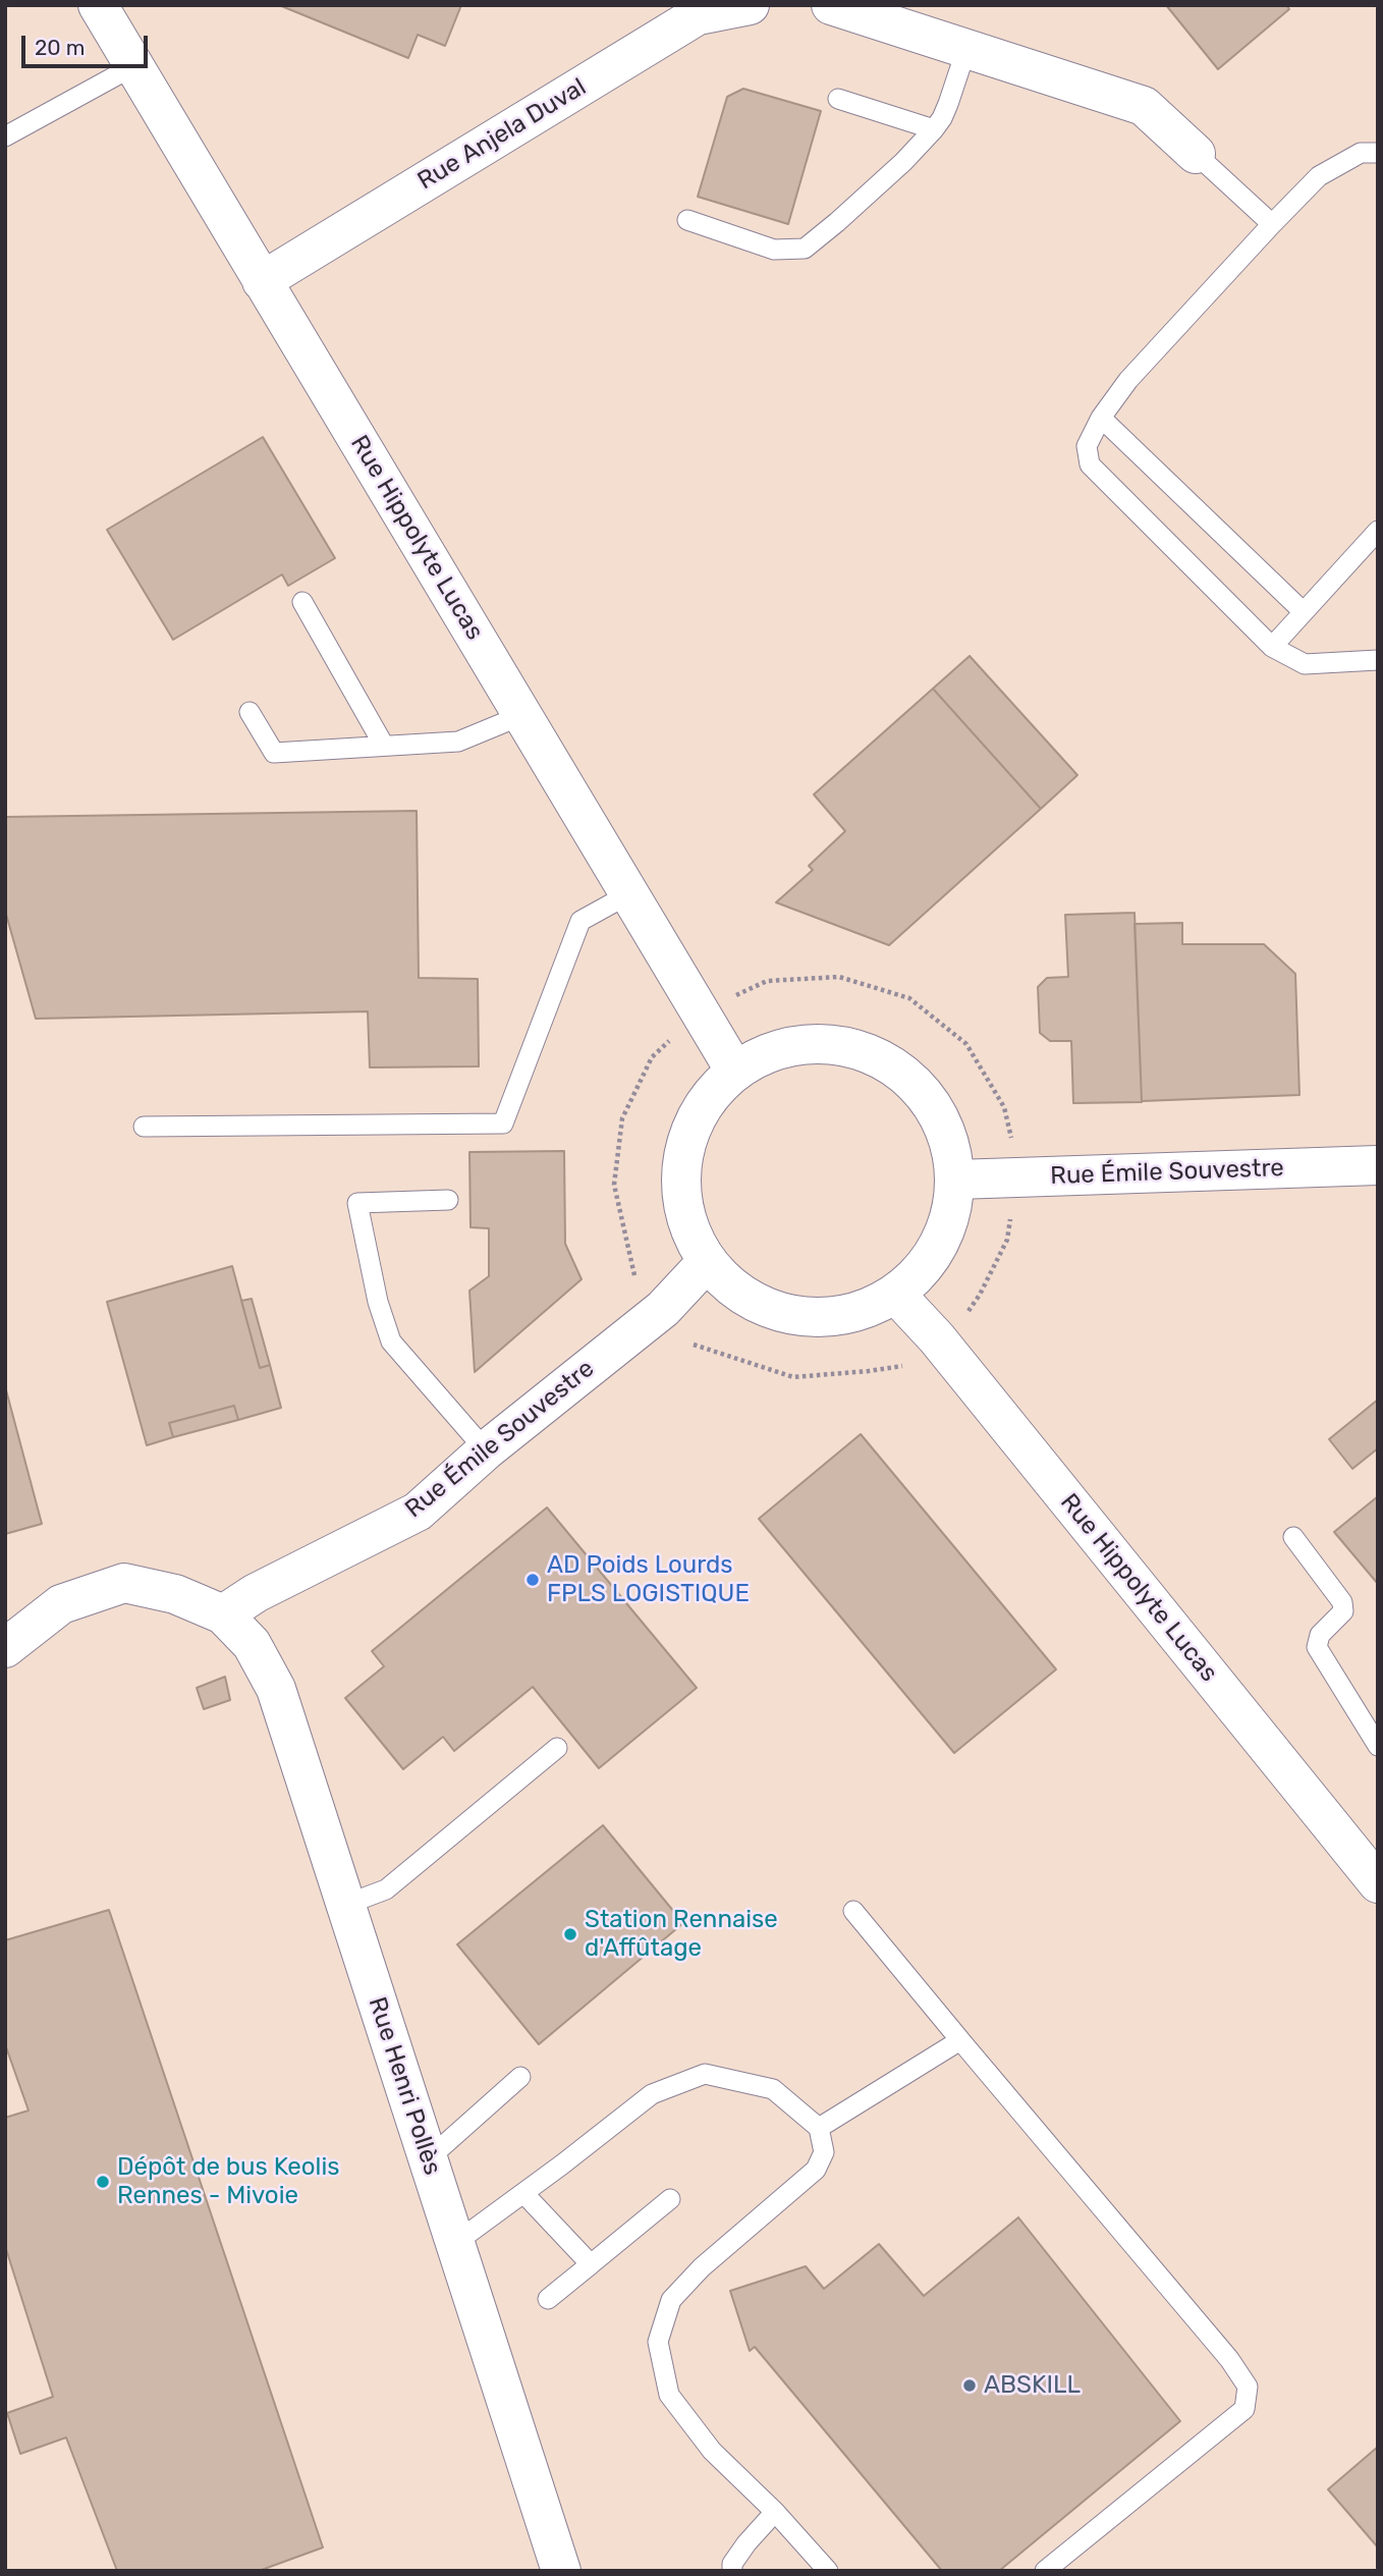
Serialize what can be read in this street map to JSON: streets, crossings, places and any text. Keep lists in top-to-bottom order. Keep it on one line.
{"streets":{"street":["Rue Anjela Duval","Rue Hippolyte Lucas","Rue Émile Souvestre","Rue Henri Pollès"]},"crossings":[["Rue Anjela Duval","Rue Hippolyte Lucas"],["Rue Émile Souvestre","Rue Henri Pollès"]],"places":["AD Poids Lourds FPLS LOGISTIQUE","Station Rennaise d'Affûtage","Dépôt de bus Keolis Rennes - Mivoie","ABSKILL"],"scale_bar":"20 m"}
